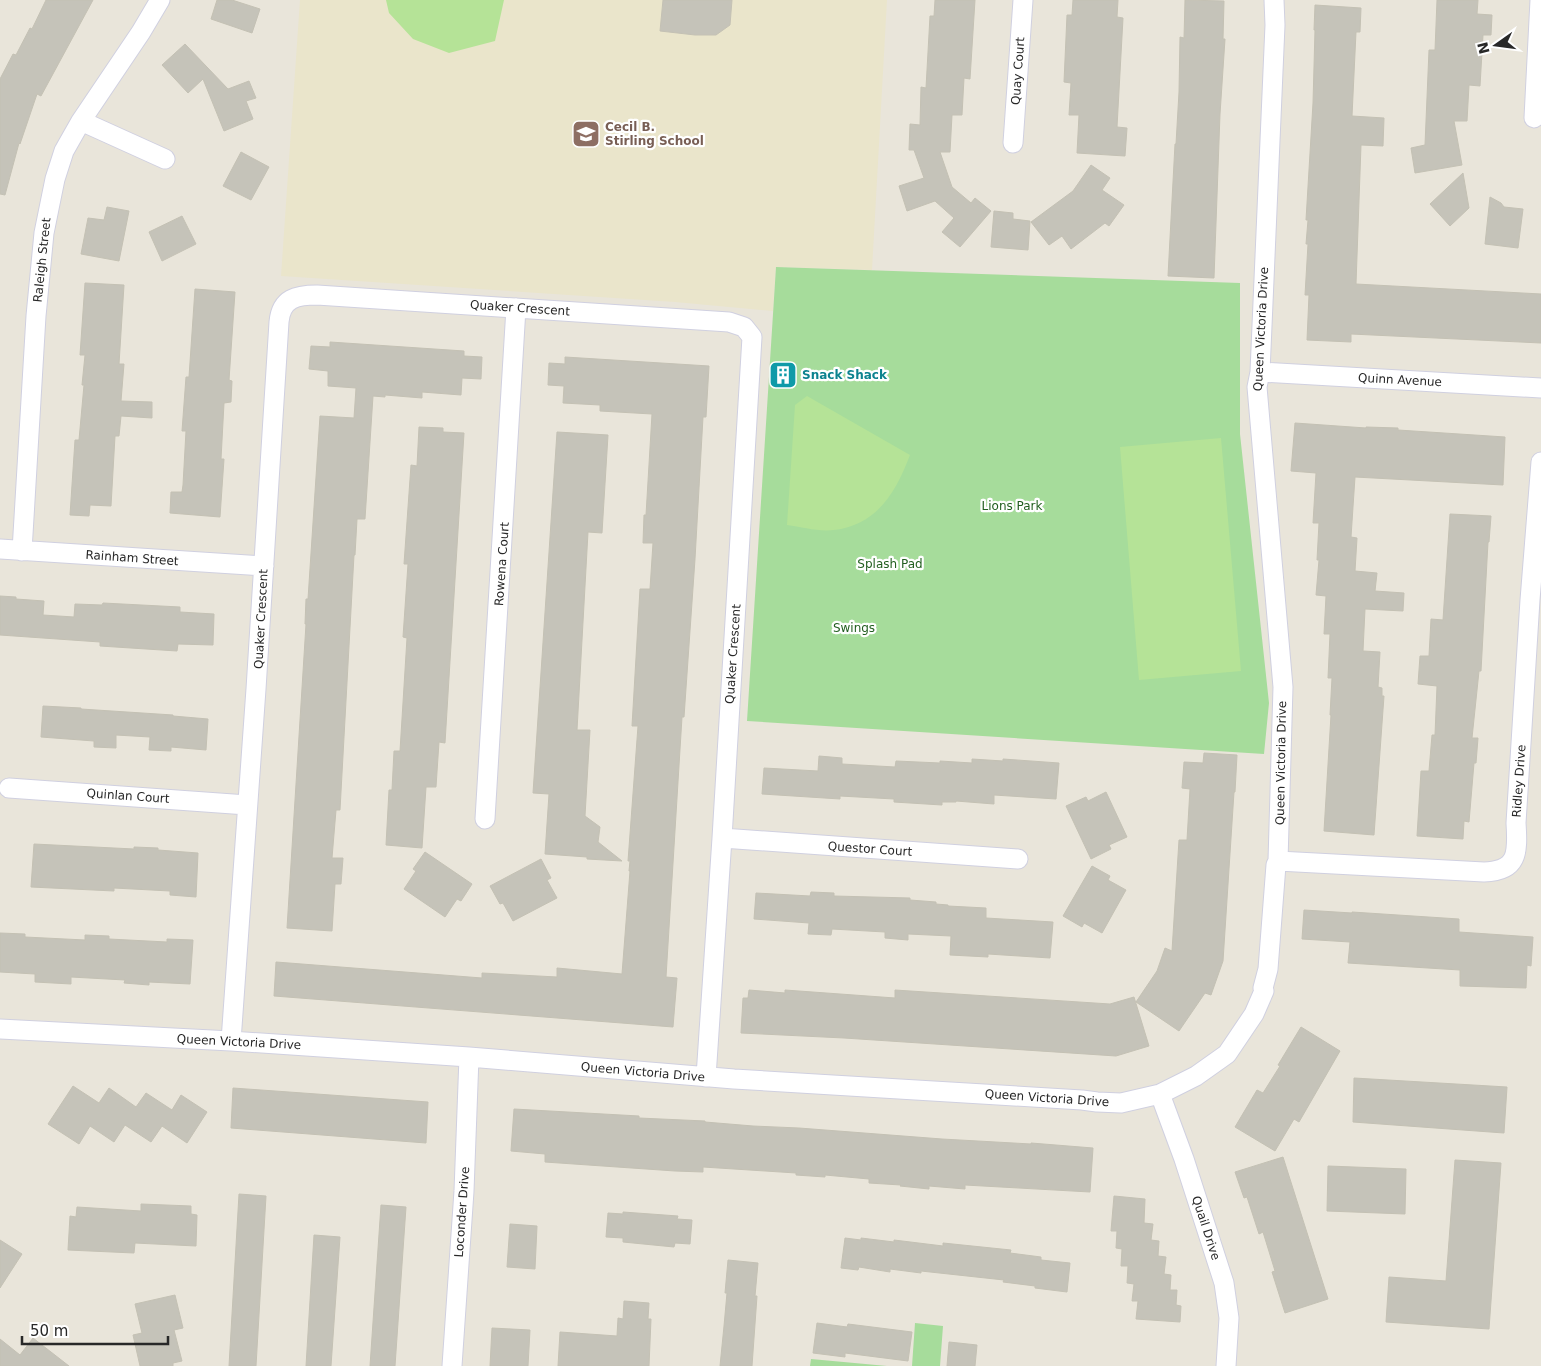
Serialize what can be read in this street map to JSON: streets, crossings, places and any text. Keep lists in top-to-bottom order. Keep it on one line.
{"streets":{"street":["Quay Court","Raleigh Street","Quaker Crescent","Queen Victoria Drive","Quinn Avenue","Rainham Street","Rowena Court","Ridley Drive","Quinlan Court","Questor Court","Loconder Drive","Quail Drive"]},"crossings":[["Raleigh Street","Rainham Street"],["Quaker Crescent","Queen Victoria Drive"],["Quaker Crescent","Rainham Street"],["Quaker Crescent","Rowena Court"],["Quaker Crescent","Quinlan Court"],["Quaker Crescent","Questor Court"],["Queen Victoria Drive","Quinn Avenue"],["Queen Victoria Drive","Ridley Drive"],["Queen Victoria Drive","Loconder Drive"],["Queen Victoria Drive","Quail Drive"]],"parks":["Lions Park","Splash Pad","Swings"],"places":{"school or university":["Cecil B. Stirling School"],"building":["Snack Shack"]},"scale_bar":"50 m","north":"left"}
